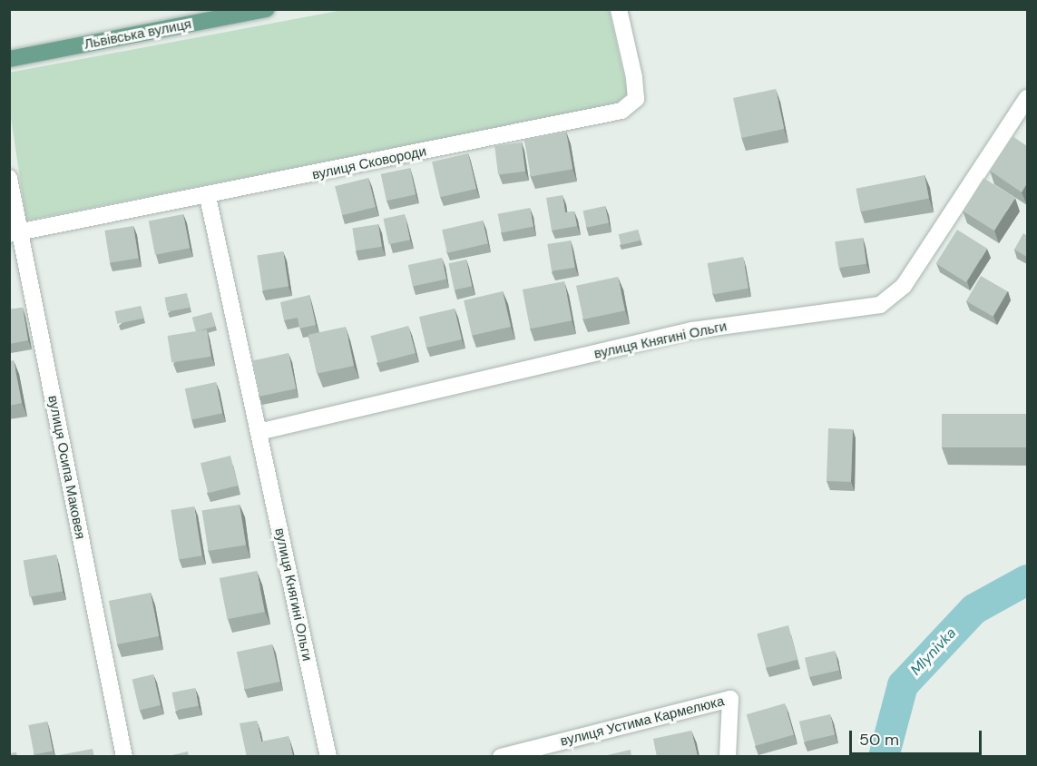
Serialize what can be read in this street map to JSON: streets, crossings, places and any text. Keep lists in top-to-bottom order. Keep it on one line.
{"streets":{"main road":["Львівська вулиця"],"street":["вулиця Сковороди","вулиця Княгині Ольги","вулиця Осипа Маковея","вулиця Устима Кармелюка"]},"crossings":[["вулиця Сковороди","вулиця Княгині Ольги"],["вулиця Сковороди","вулиця Осипа Маковея"]],"water":["Mlynivka"],"scale_bar":"50 m"}
